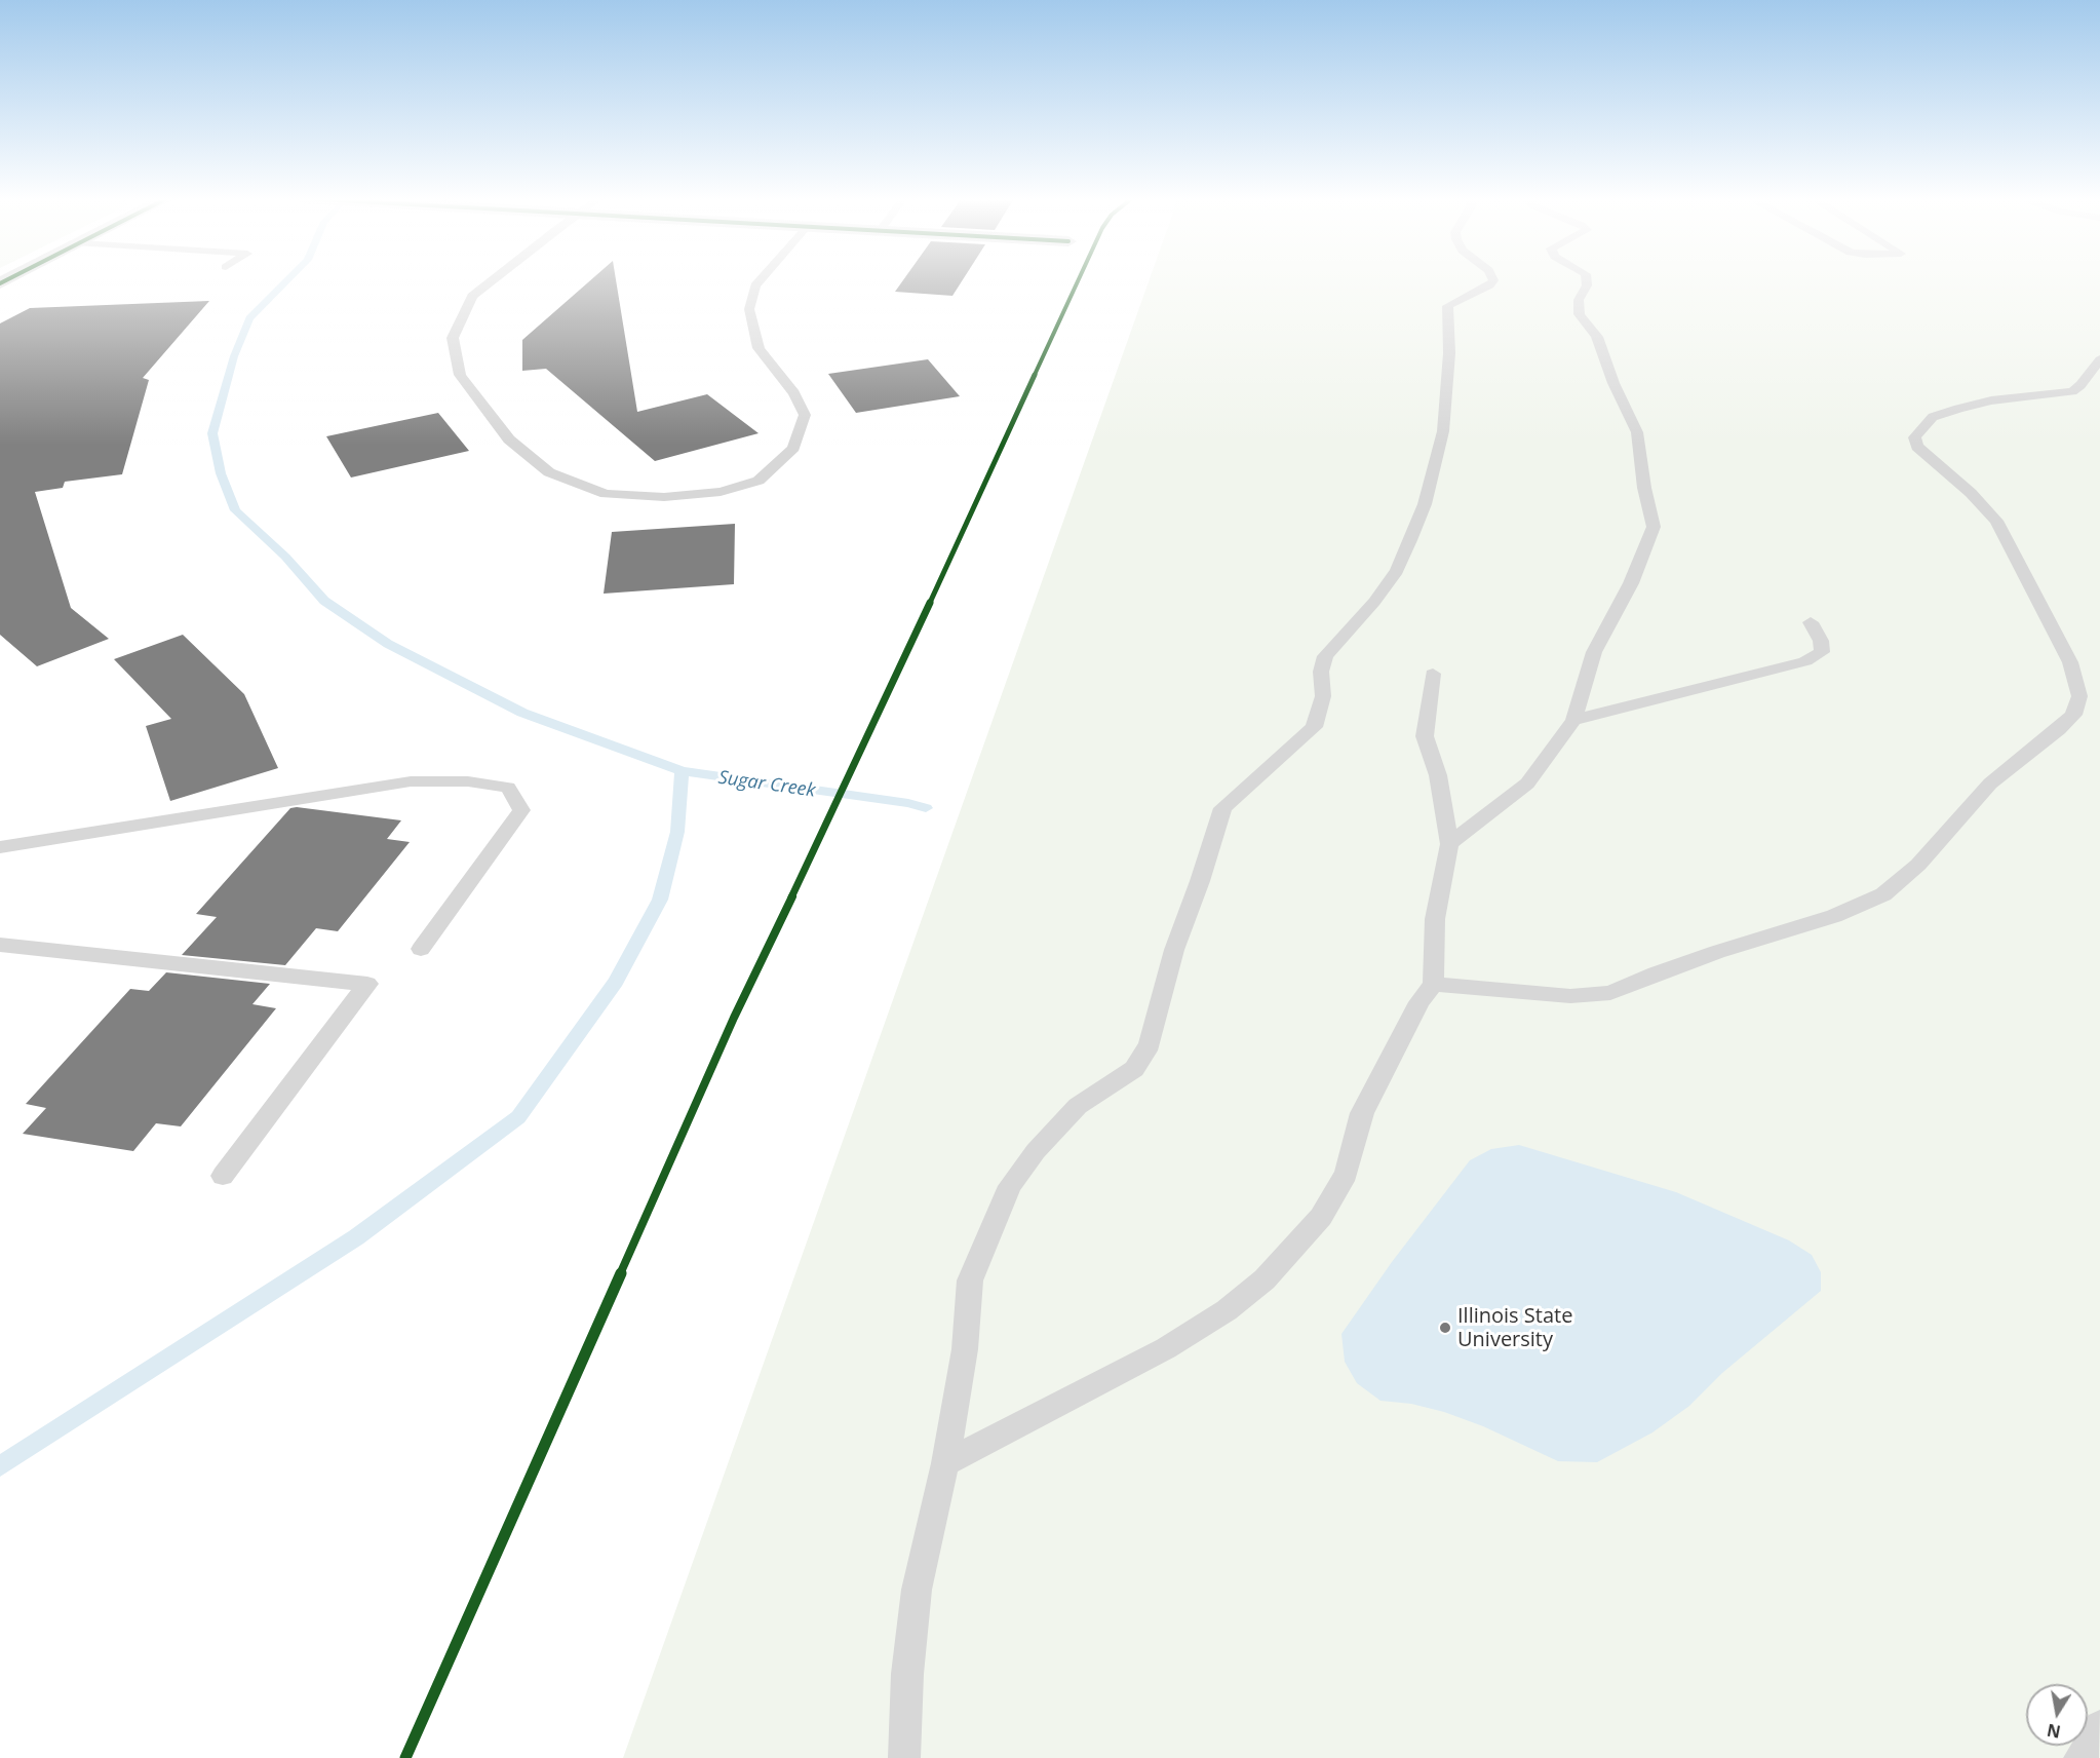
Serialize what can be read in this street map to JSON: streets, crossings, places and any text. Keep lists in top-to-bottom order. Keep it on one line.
{"water":["Sugar Creek"],"places":["Illinois State University"],"north":"bottom"}
